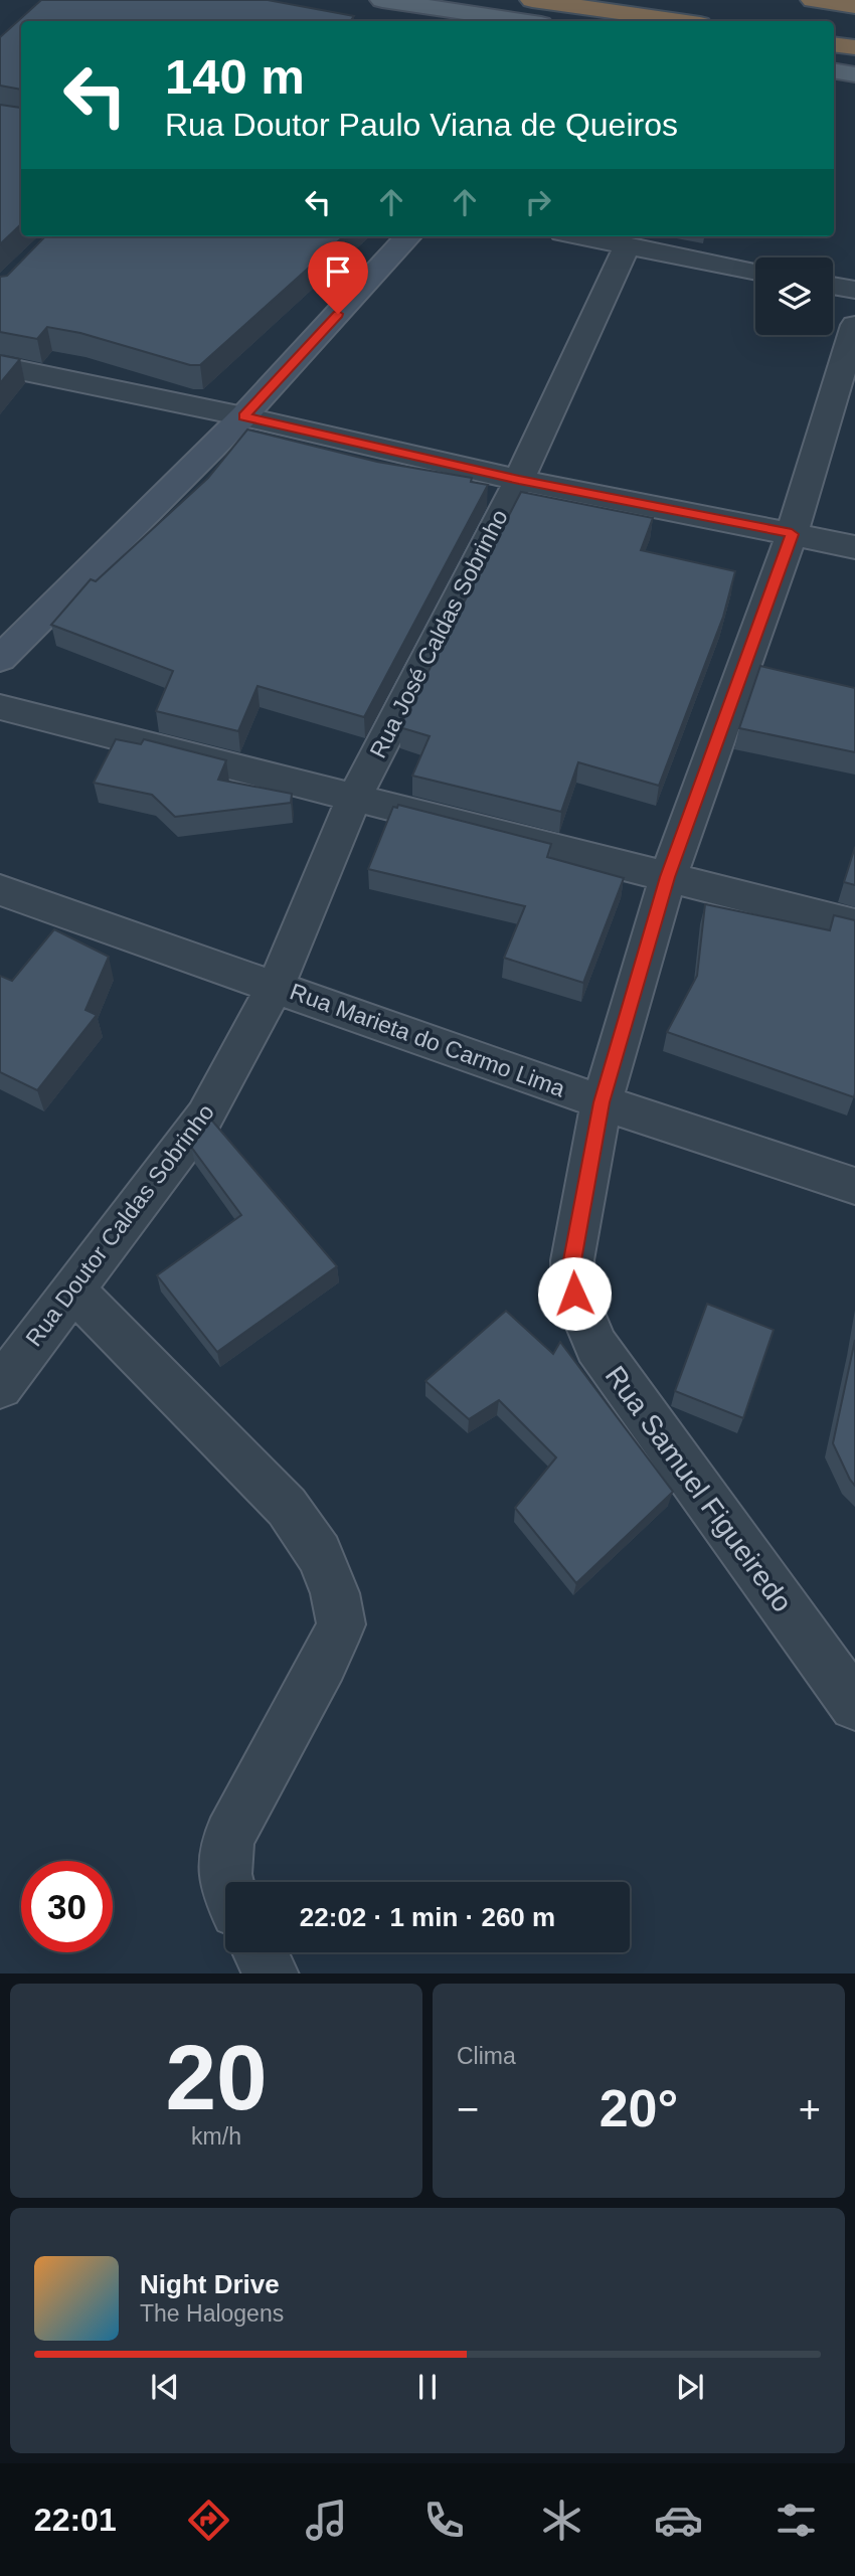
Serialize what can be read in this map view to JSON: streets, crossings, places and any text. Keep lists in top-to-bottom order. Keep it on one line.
{"streets":{"street":["Rua José Caldas Sobrinho","Rua Marieta do Carmo Lima","Rua Doutor Caldas Sobrinho","Rua Samuel Figueiredo"]},"crossings":[["Rua José Caldas Sobrinho","Rua Marieta do Carmo Lima"],["Rua José Caldas Sobrinho","Rua Doutor Caldas Sobrinho"],["Rua Marieta do Carmo Lima","Rua Doutor Caldas Sobrinho"],["Rua Marieta do Carmo Lima","Rua Samuel Figueiredo"]],"page":{"turn":["140 m","Rua Doutor Paulo Viana de Queiros"],"limit":"30","trip":"22:02 · 1 min · 260 m","tile":[["20","km/h"],"Clima"],"heat":["−","20°","+"],"song":["Night Drive","The Halogens"],"tabs":"22:01"}}
